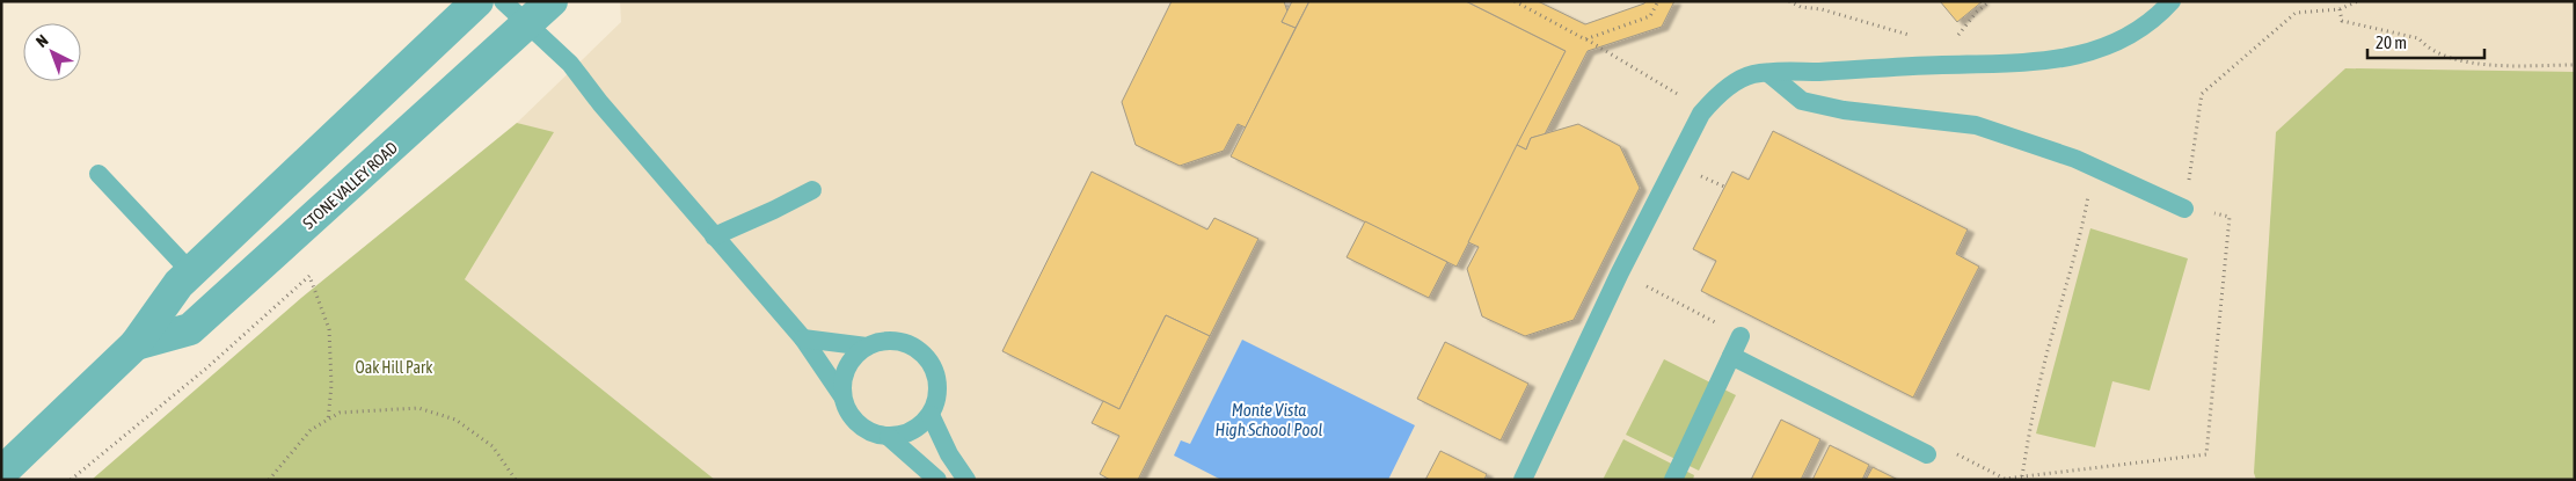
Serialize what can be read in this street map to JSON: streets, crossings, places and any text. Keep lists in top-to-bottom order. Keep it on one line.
{"streets":{"street":["STONE VALLEY ROAD"]},"water":["Monte Vista High School Pool"],"parks":["Oak Hill Park"],"scale_bar":"20 m","north":"top left"}
